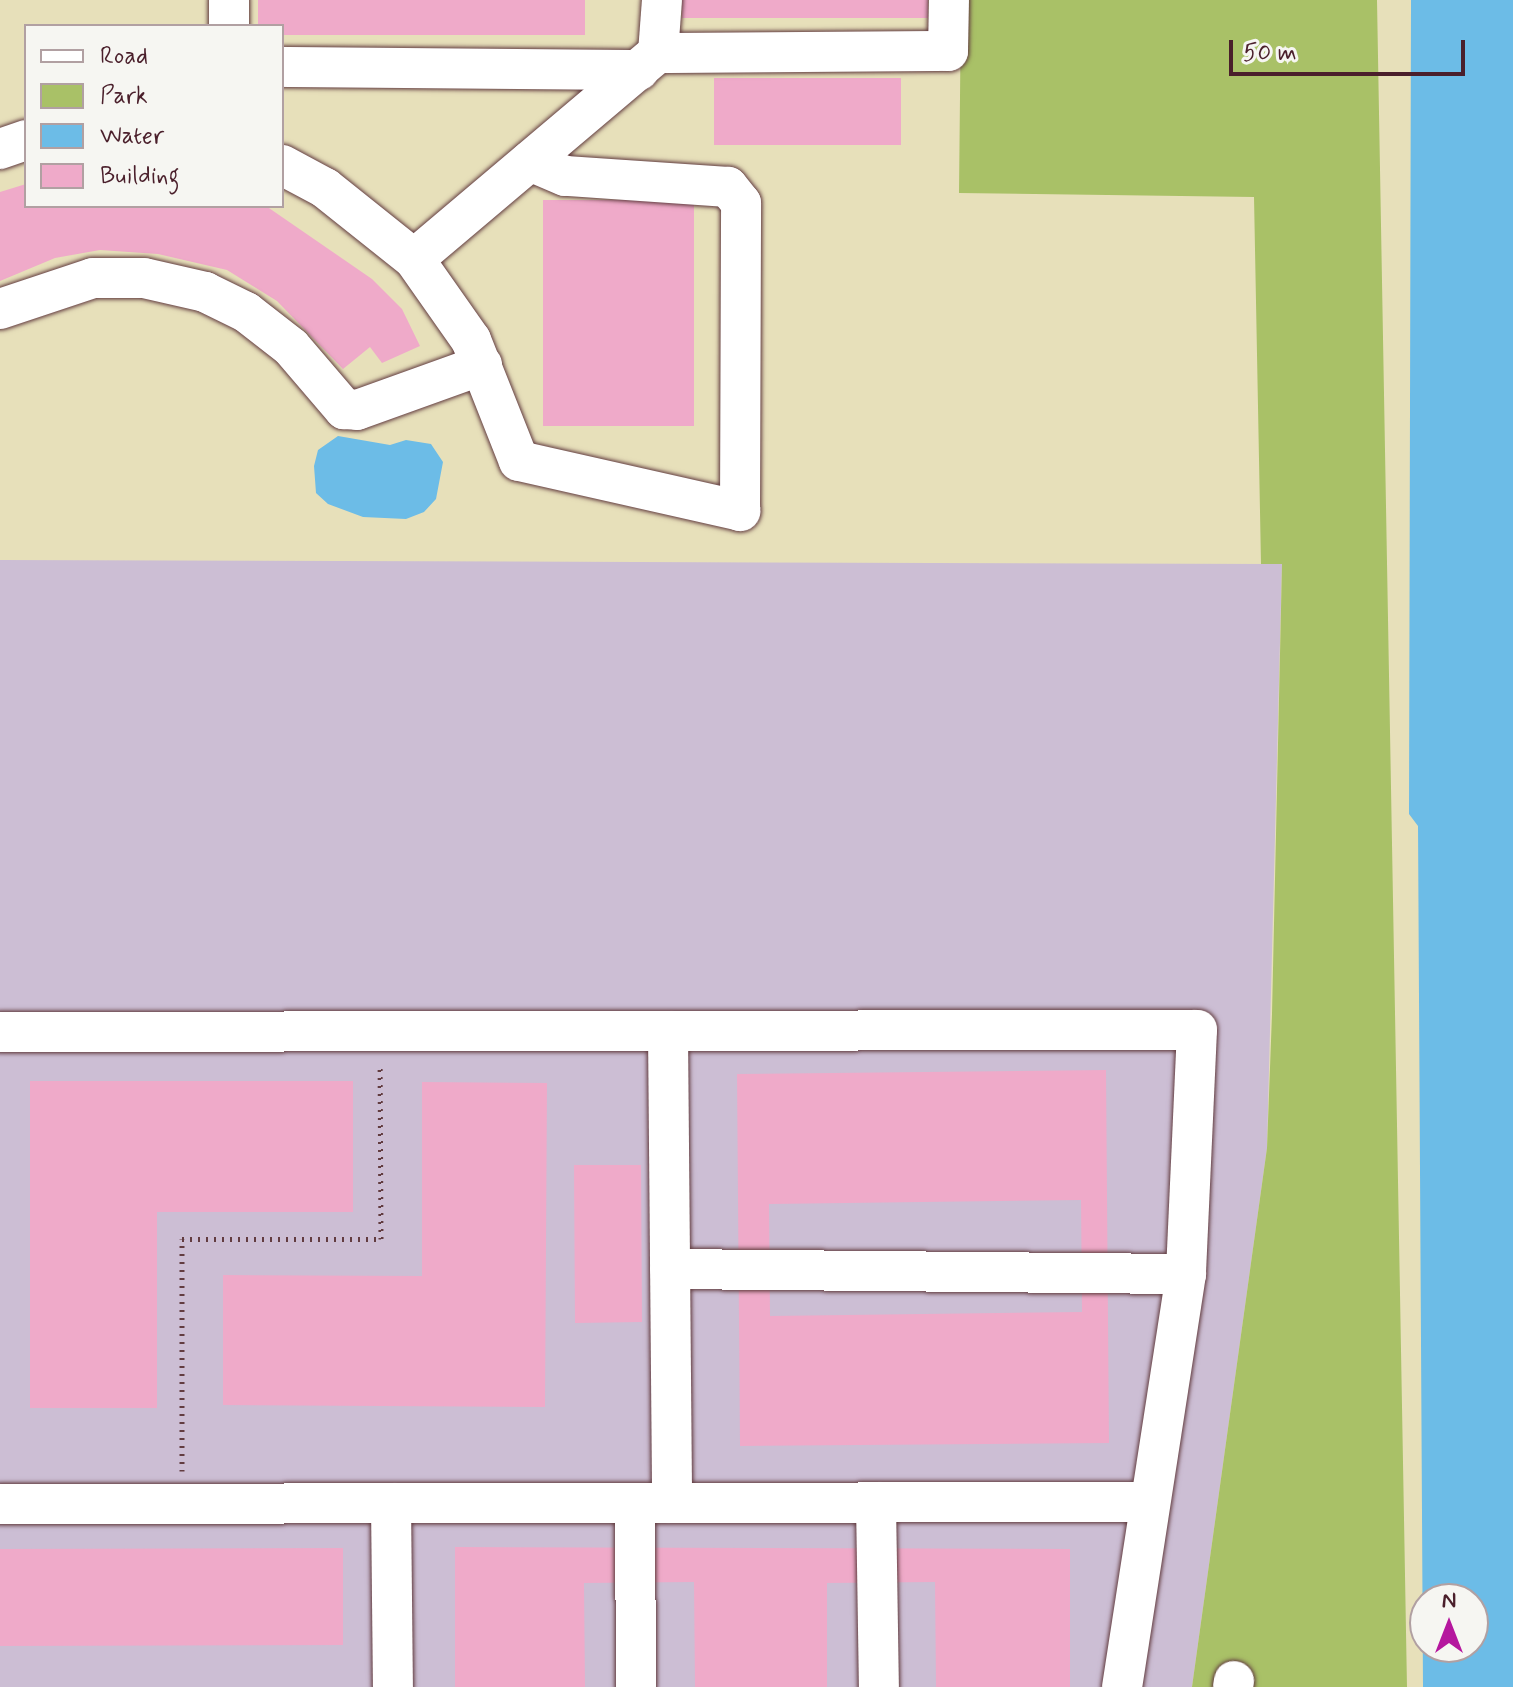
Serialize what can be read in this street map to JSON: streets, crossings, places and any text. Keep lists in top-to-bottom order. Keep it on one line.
{"legend":["Road","Park","Water","Building"],"scale_bar":"50 m","north":"top"}
